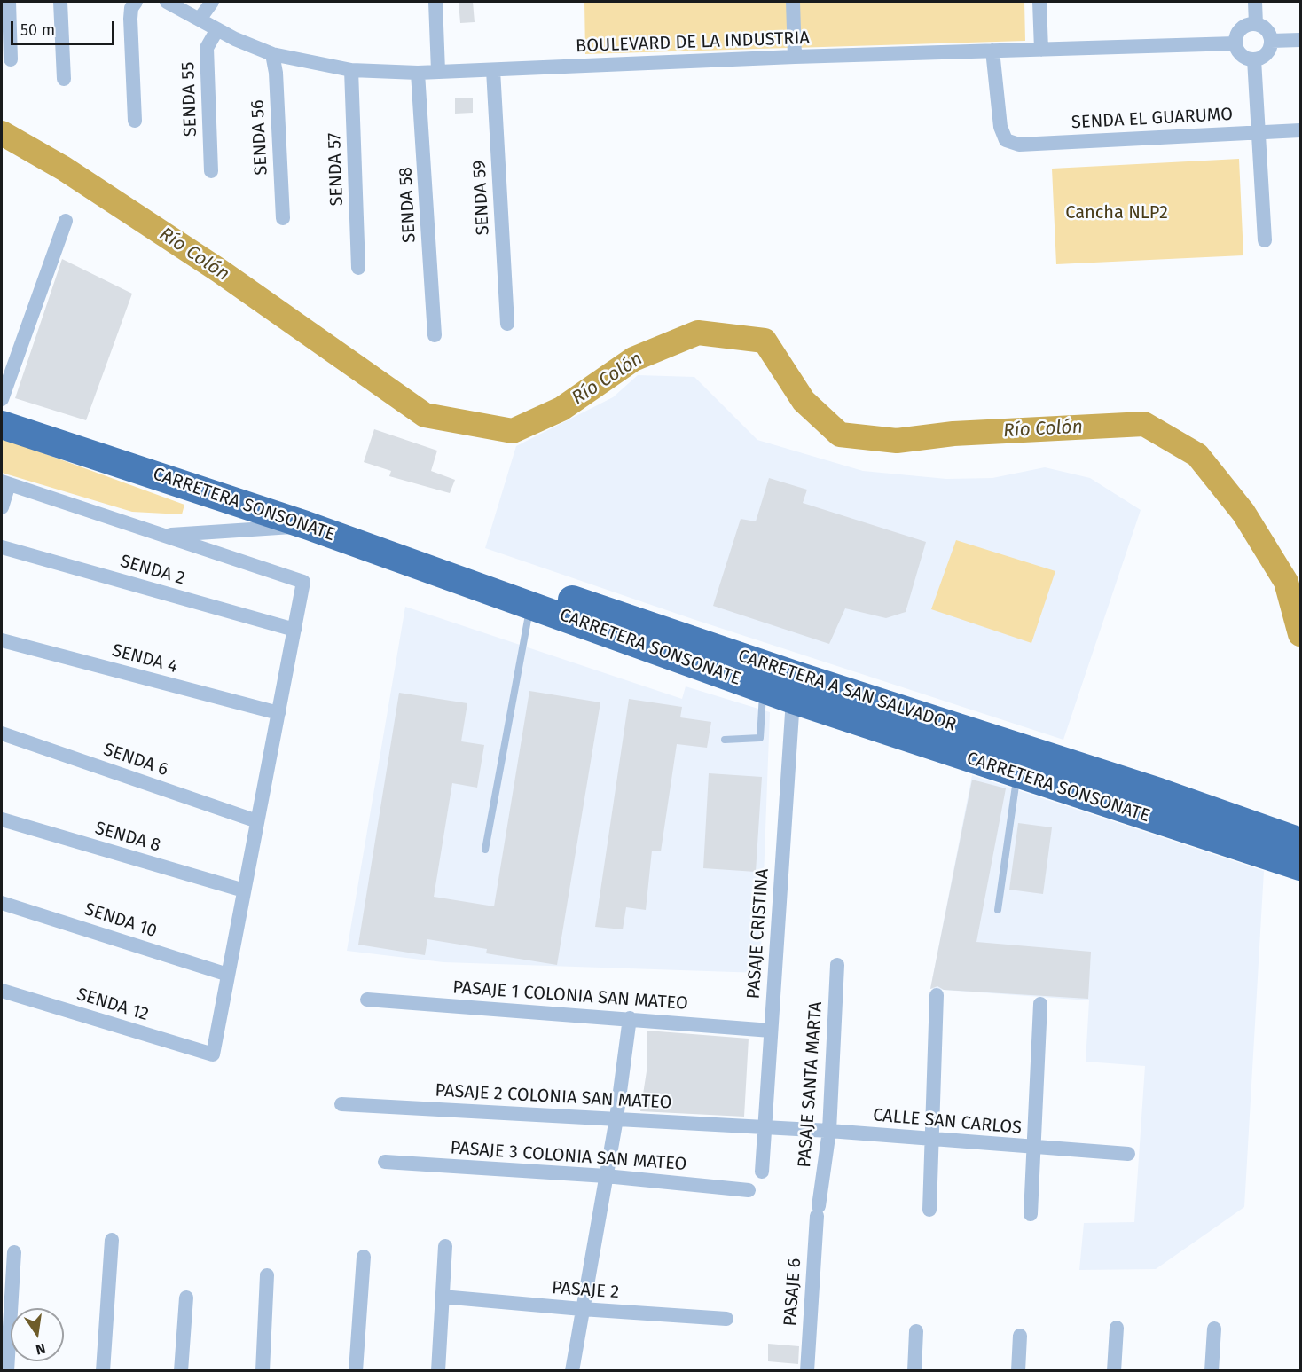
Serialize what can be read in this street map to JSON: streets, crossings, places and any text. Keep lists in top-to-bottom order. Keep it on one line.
{"streets":{"highway":["CARRETERA SONSONATE","CARRETERA A SAN SALVADOR"],"street":["BOULEVARD DE LA INDUSTRIA","SENDA 55","SENDA EL GUARUMO","SENDA 56","SENDA 57","SENDA 59","SENDA 58","SENDA 2","SENDA 4","SENDA 6","SENDA 8","SENDA 10","PASAJE CRISTINA","PASAJE 1 COLONIA SAN MATEO","SENDA 12","PASAJE SANTA MARTA","PASAJE 2 COLONIA SAN MATEO","CALLE SAN CARLOS","PASAJE 3 COLONIA SAN MATEO","PASAJE 2","PASAJE 6"]},"crossings":[["BOULEVARD DE LA INDUSTRIA","SENDA 55"],["BOULEVARD DE LA INDUSTRIA","SENDA EL GUARUMO"],["BOULEVARD DE LA INDUSTRIA","SENDA 56"],["BOULEVARD DE LA INDUSTRIA","SENDA 57"],["BOULEVARD DE LA INDUSTRIA","SENDA 59"],["BOULEVARD DE LA INDUSTRIA","SENDA 58"],["CARRETERA SONSONATE","PASAJE CRISTINA"],["SENDA 10","SENDA 12"],["PASAJE CRISTINA","PASAJE 1 COLONIA SAN MATEO"],["PASAJE CRISTINA","PASAJE 2 COLONIA SAN MATEO"],["PASAJE CRISTINA","CALLE SAN CARLOS"],["PASAJE SANTA MARTA","CALLE SAN CARLOS"],["PASAJE SANTA MARTA","PASAJE 6"],["PASAJE 2 COLONIA SAN MATEO","CALLE SAN CARLOS"]],"water":["Río Colón"],"parks":["Cancha NLP2"],"scale_bar":"50 m","north":"bottom"}
